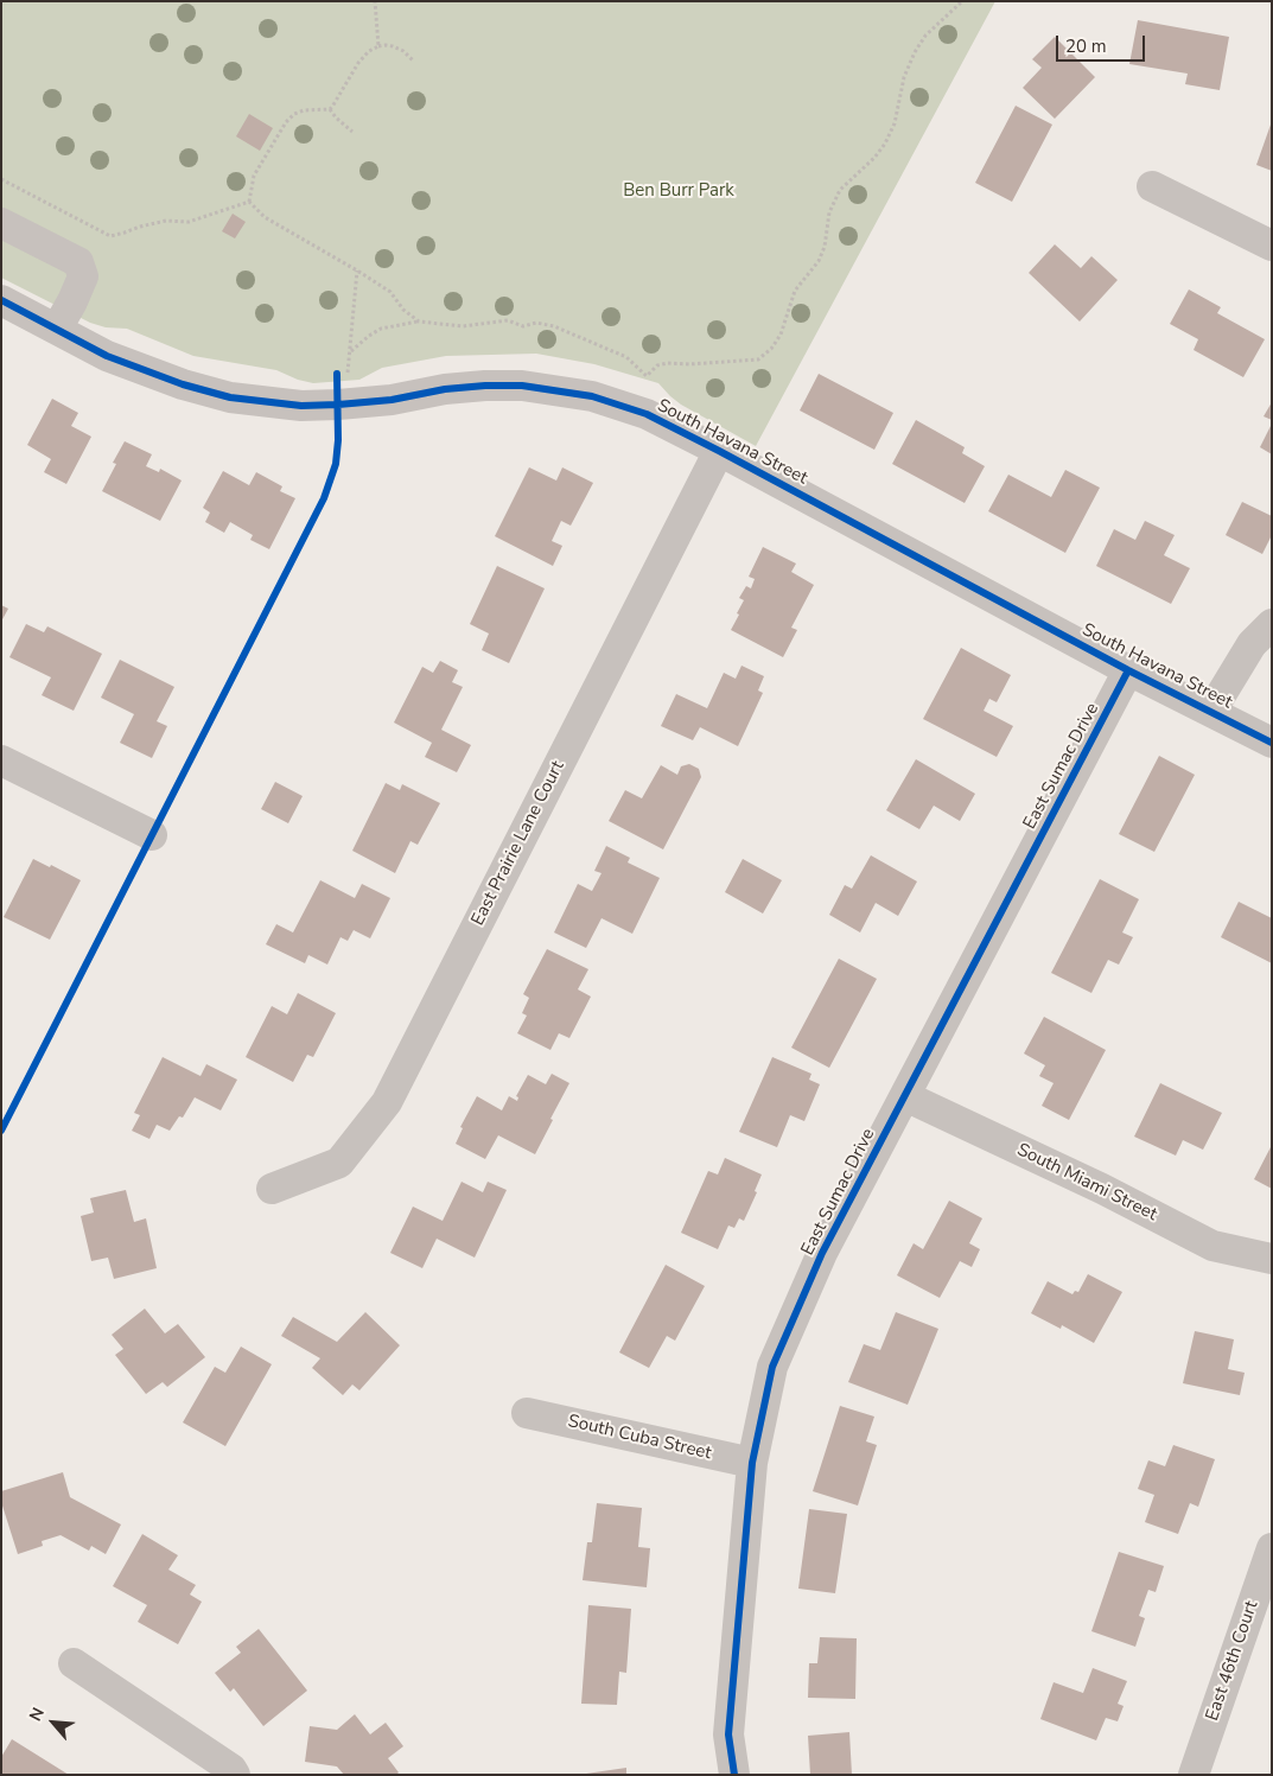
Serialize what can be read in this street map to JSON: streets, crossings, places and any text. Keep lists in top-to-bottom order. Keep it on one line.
{"streets":{"street":["South Havana Street","East Sumac Drive","East Prairie Lane Court","South Miami Street","South Cuba Street","East 46th Court"]},"crossings":[["South Havana Street","East Sumac Drive"],["South Havana Street","East Prairie Lane Court"],["East Sumac Drive","South Miami Street"],["East Sumac Drive","South Cuba Street"]],"parks":["Ben Burr Park"],"scale_bar":"20 m","north":"top left"}
